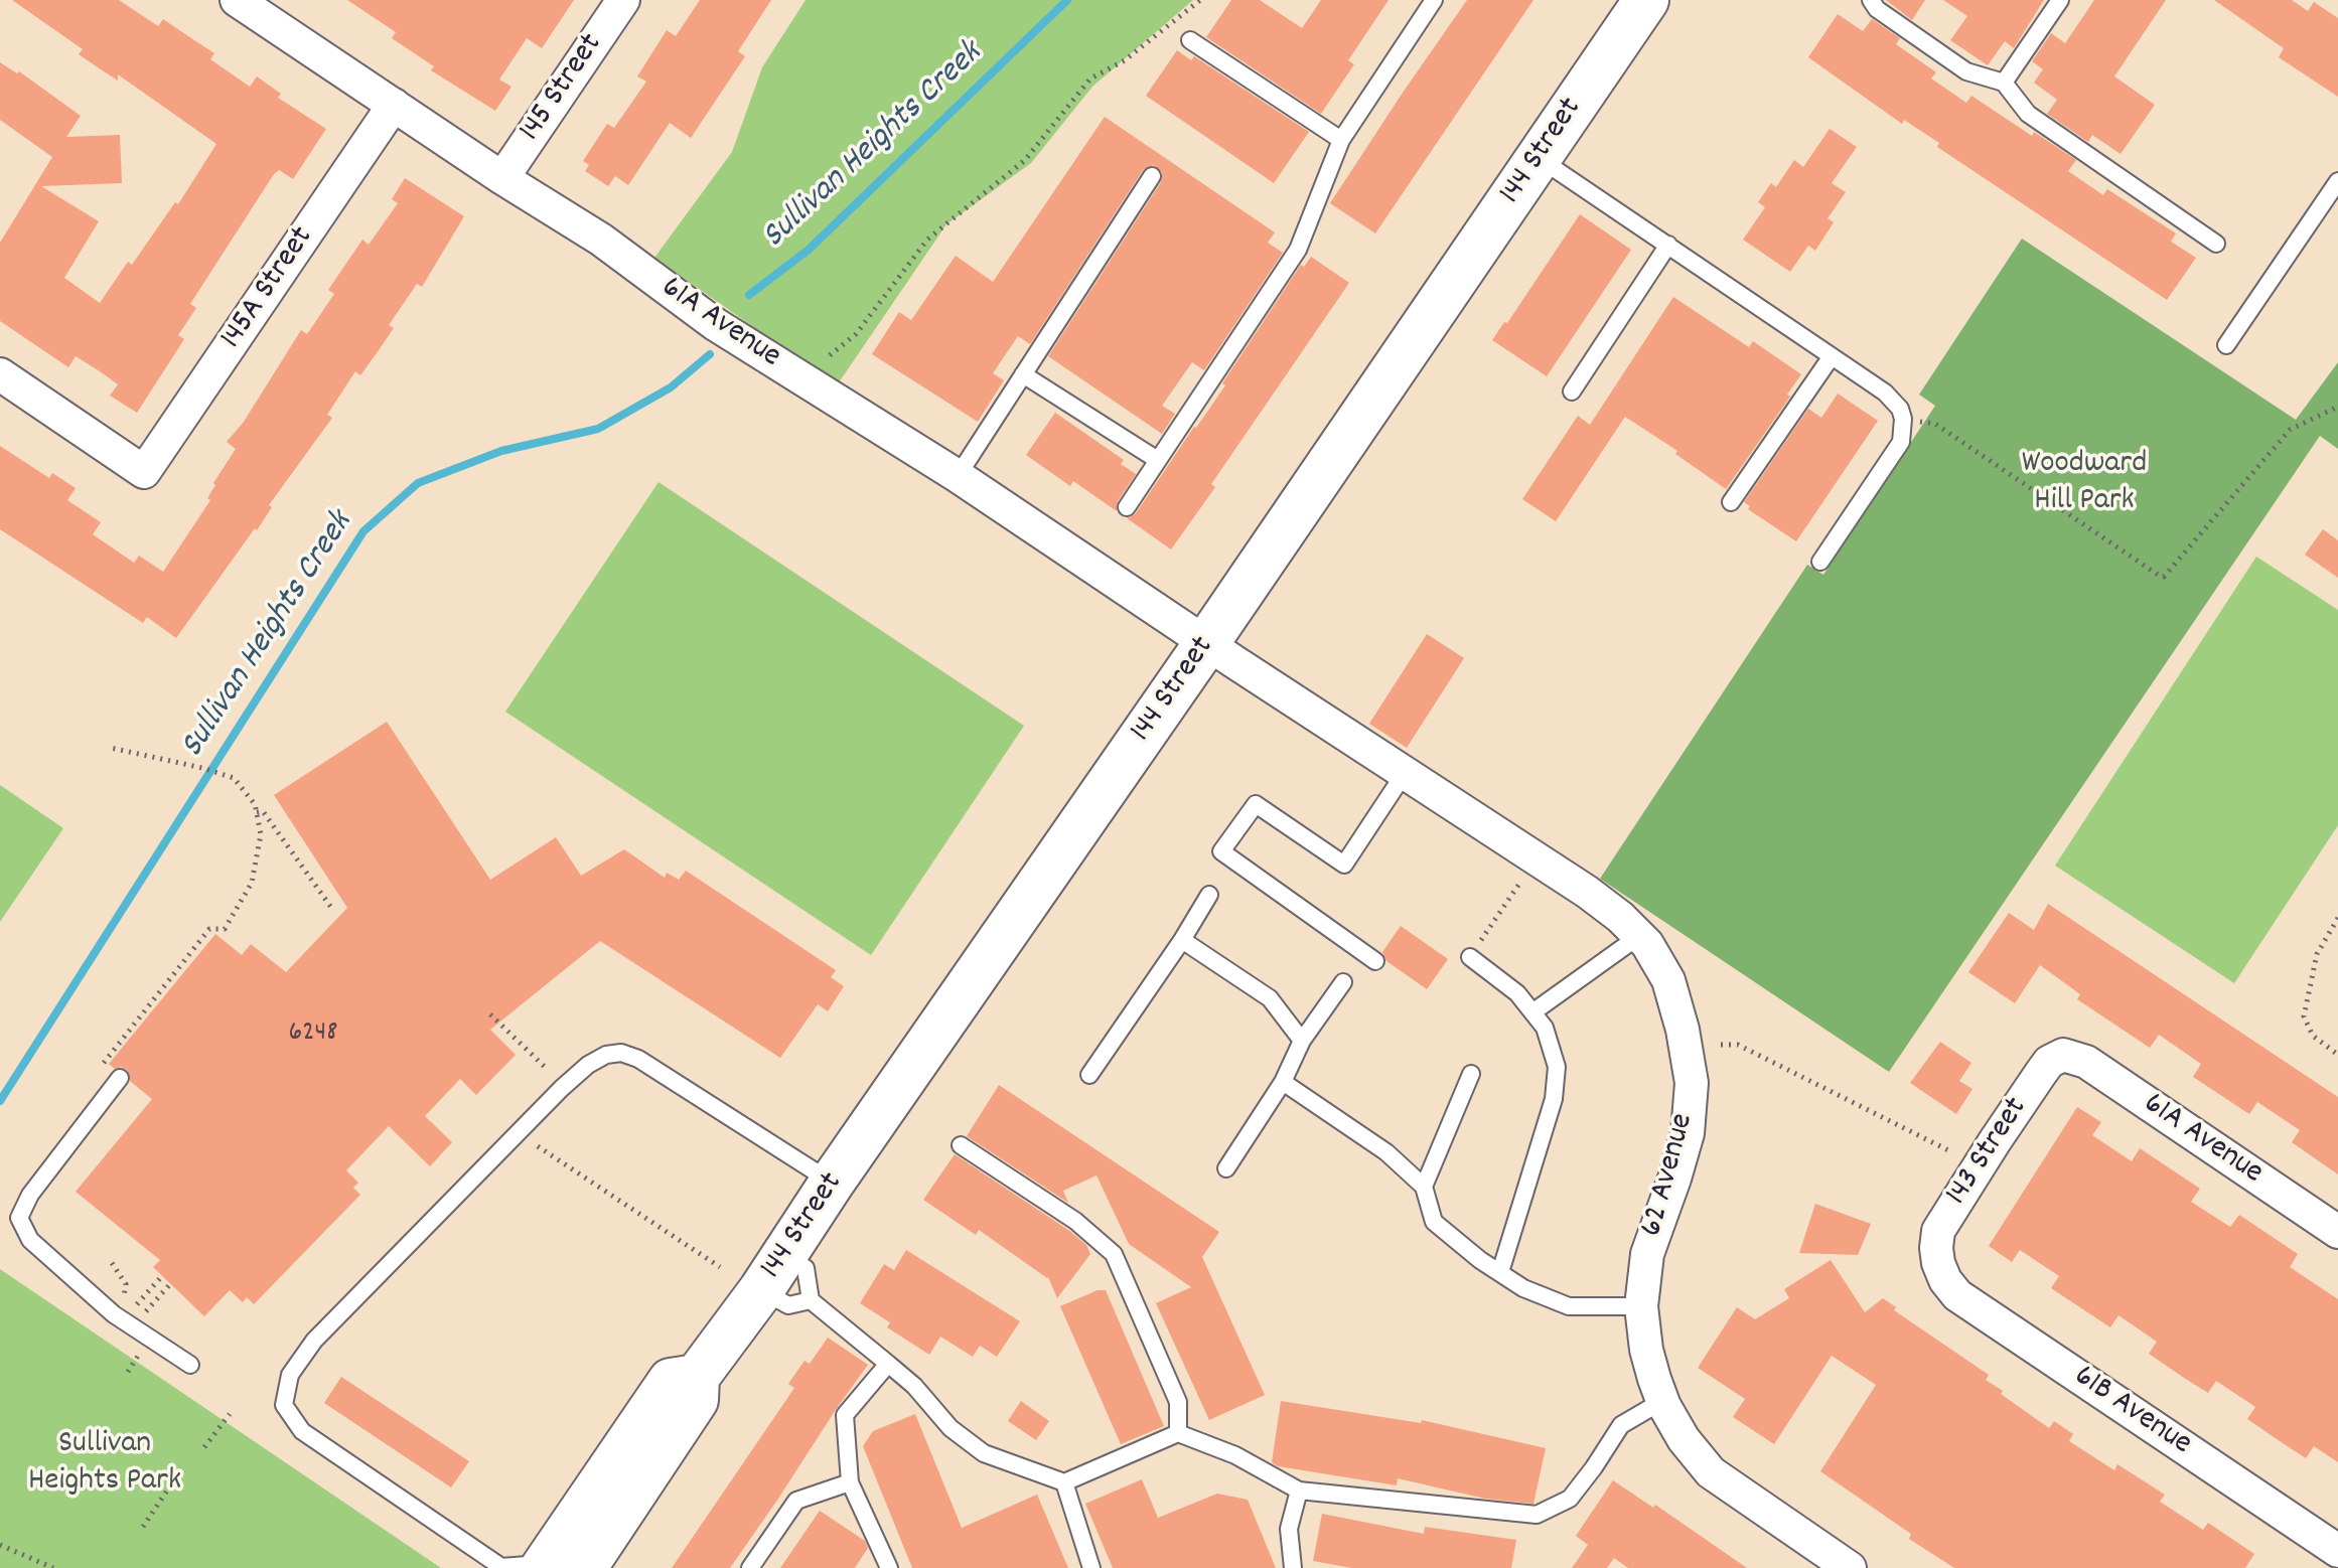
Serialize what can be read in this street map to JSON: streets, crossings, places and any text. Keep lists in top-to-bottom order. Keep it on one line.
{"streets":{"main road":["144 Street"],"street":["145 Street","145A Street","61A Avenue","143 Street","62 Avenue","61B Avenue"]},"crossings":[["145 Street","61A Avenue"],["144 Street","61A Avenue"],["144 Street","62 Avenue"],["145A Street","61A Avenue"],["61A Avenue","143 Street"],["61A Avenue","62 Avenue"],["143 Street","61B Avenue"]],"water":["Sullivan Heights Creek"],"parks":["Woodward Hill Park","Sullivan Heights Park"],"house_numbers":["6248"]}
